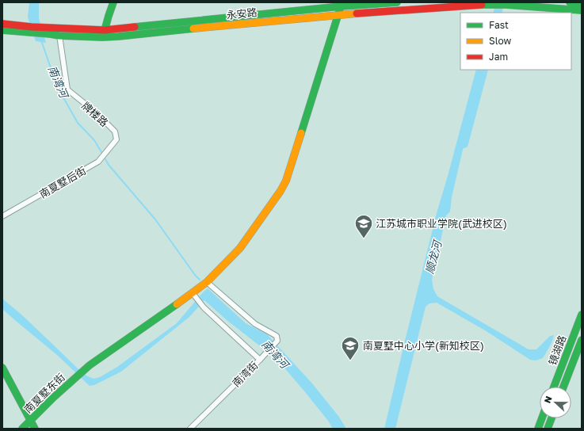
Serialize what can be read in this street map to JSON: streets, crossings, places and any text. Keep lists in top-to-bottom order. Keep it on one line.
{"streets":{"street":["永安路","牌楼路","南夏墅后街","镜湖路","南湾街","南夏墅东街"]},"crossings":[["永安路","牌楼路"],["永安路","南夏墅东街"],["牌楼路","南夏墅后街"],["南湾街","南夏墅东街"]],"water":["南湾河","顺龙河"],"places":{"school or university":["江苏城市职业学院(武进校区)","南夏墅中心小学(新知校区)"]},"legend":["Fast","Slow","Jam"],"north":"left"}
